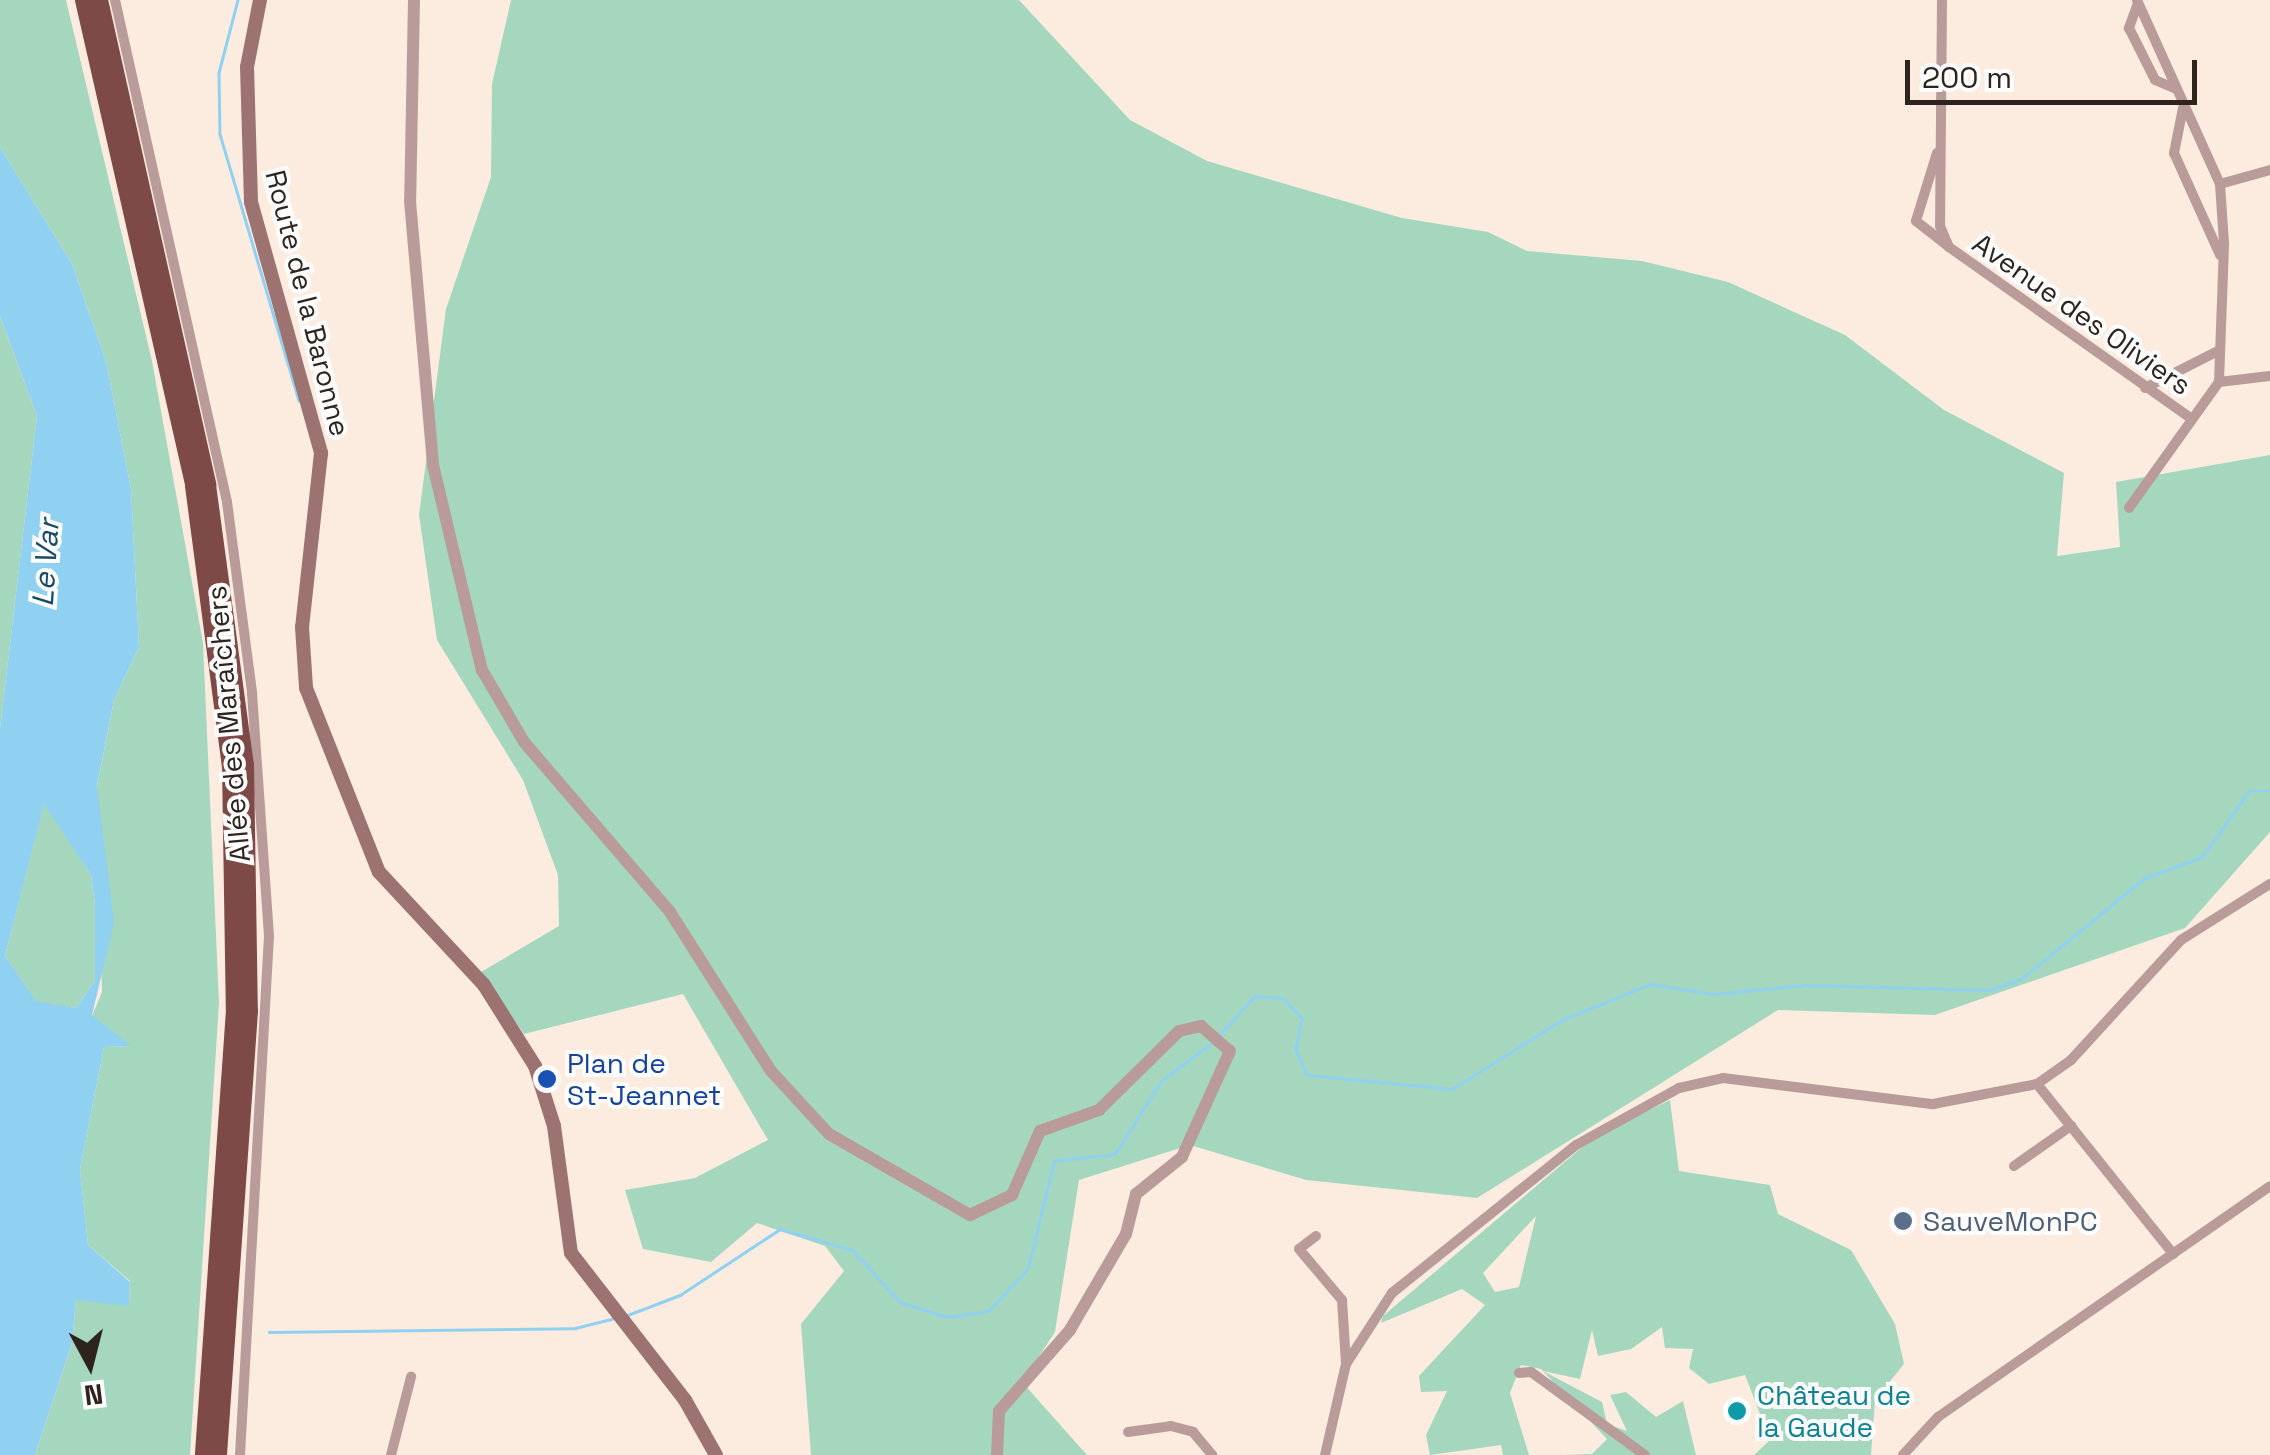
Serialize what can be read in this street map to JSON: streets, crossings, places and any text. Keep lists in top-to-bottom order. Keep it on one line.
{"streets":{"main road":["Route de la Baronne"],"street":["Avenue des Oliviers","Allée des Maraîchers"]},"water":["Le Var"],"places":["Plan de St-Jeannet","SauveMonPC","Château de la Gaude"],"scale_bar":"200 m","north":"bottom"}
